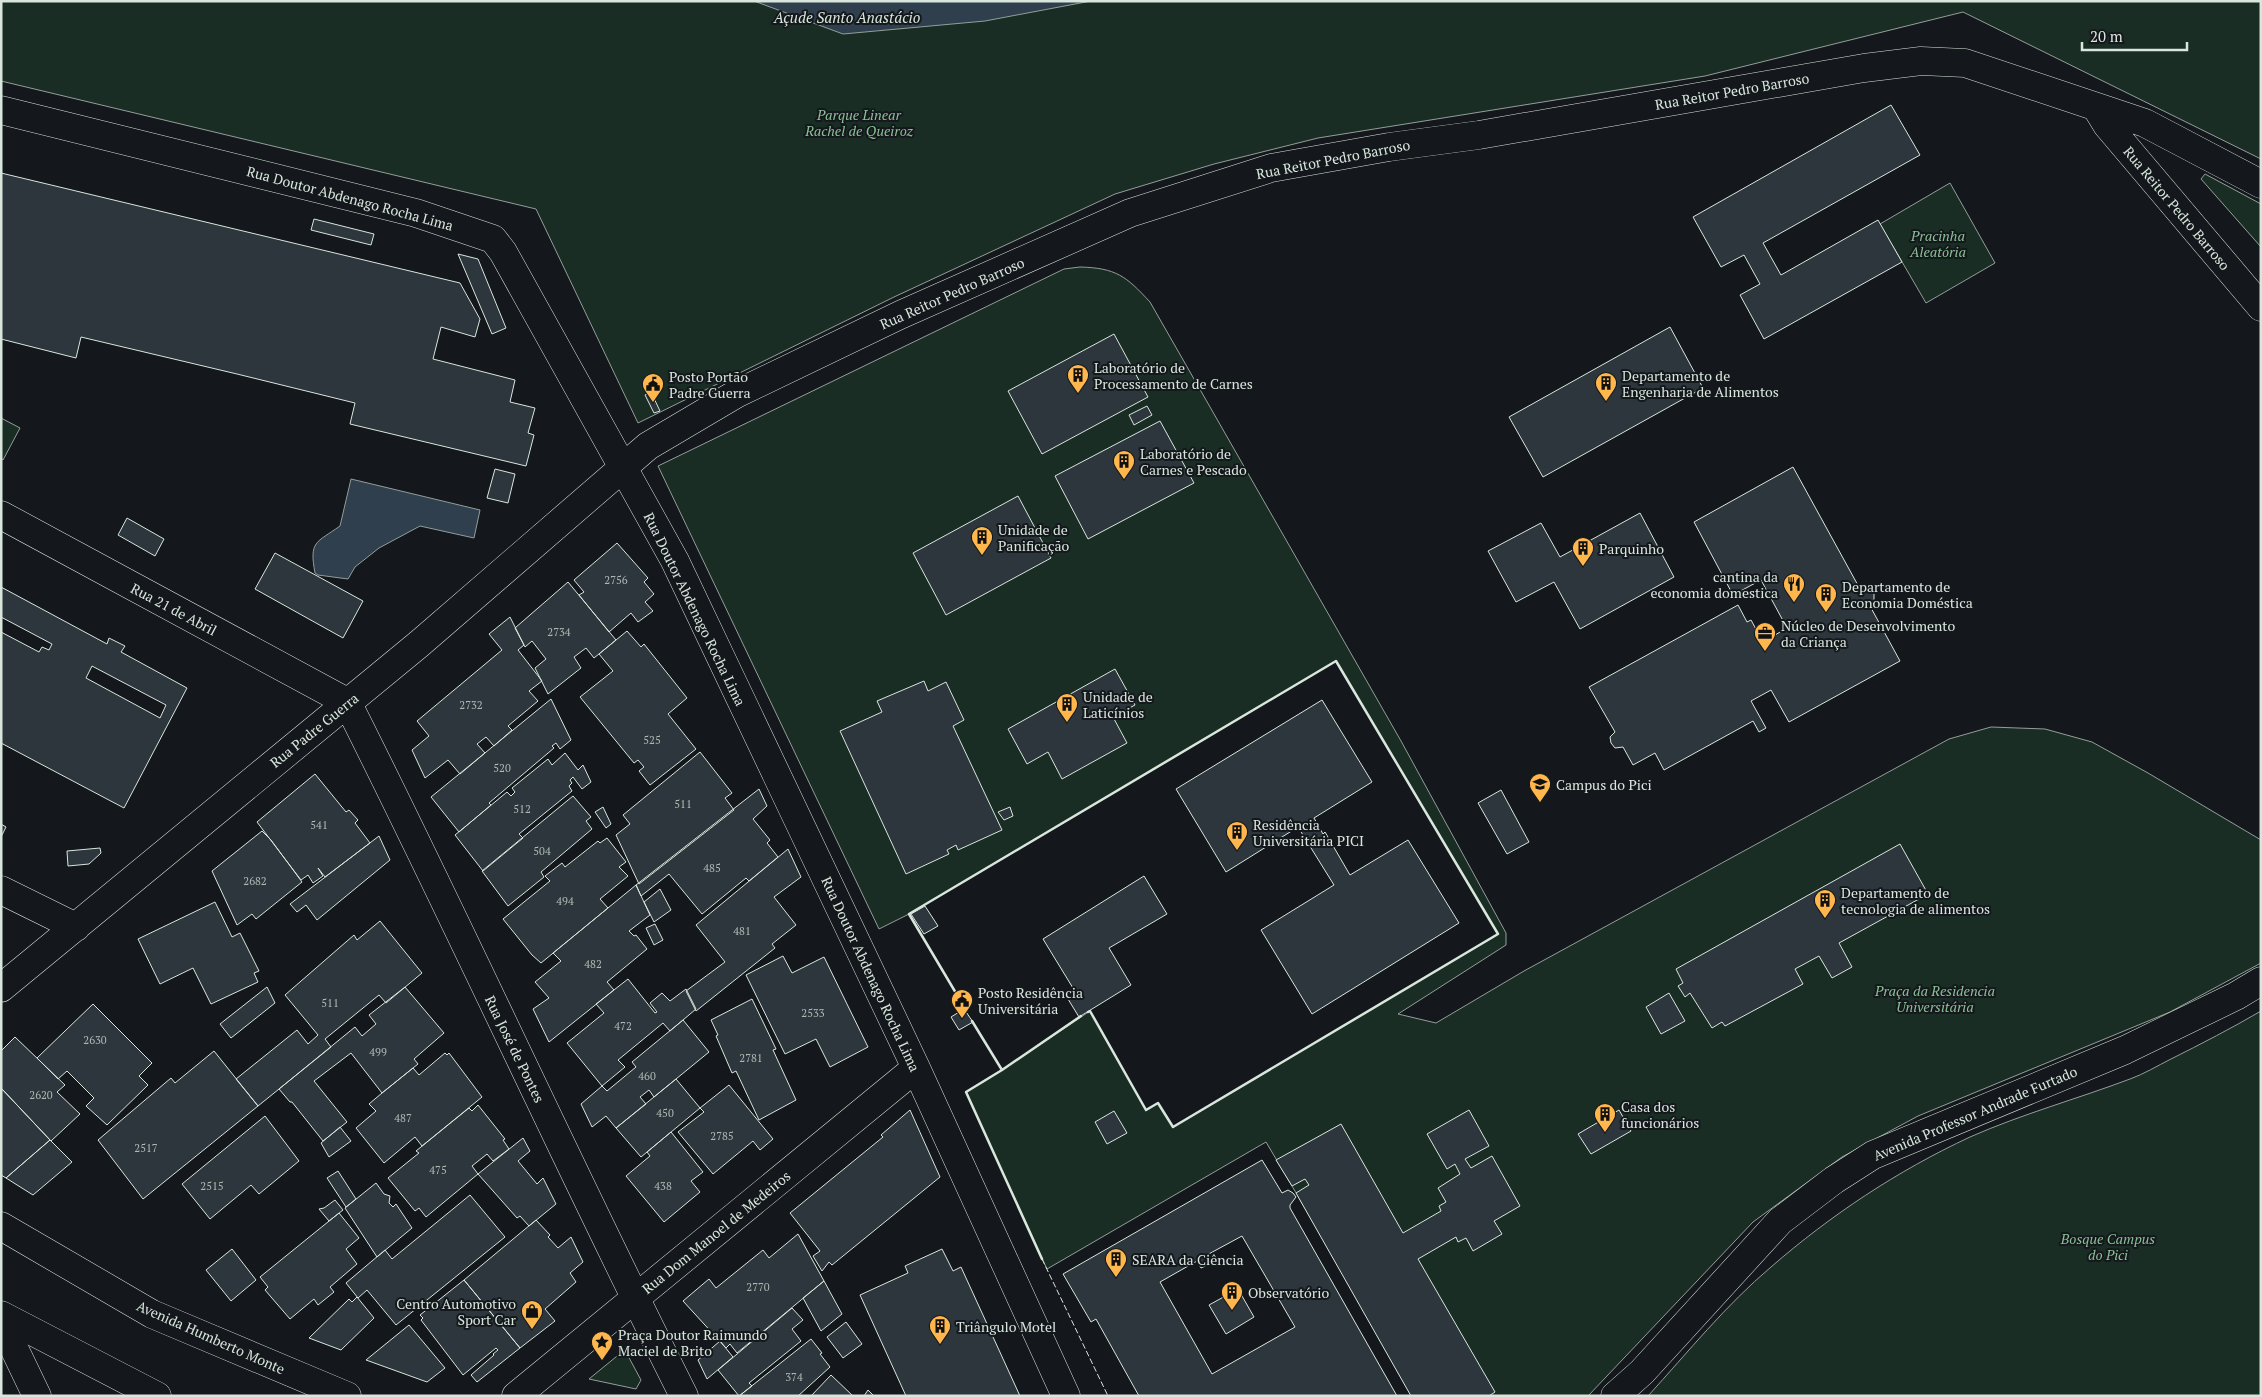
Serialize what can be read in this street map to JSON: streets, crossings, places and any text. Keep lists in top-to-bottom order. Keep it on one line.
{"streets":{"street":["Rua Reitor Pedro Barroso","Rua Doutor Abdenago Rocha Lima","Rua 21 de Abril","Rua Padre Guerra","Rua José de Pontes","Avenida Professor Andrade Furtado","Rua Dom Manoel de Medeiros","Avenida Humberto Monte"]},"crossings":[["Rua Reitor Pedro Barroso","Rua Doutor Abdenago Rocha Lima"],["Rua Reitor Pedro Barroso","Rua Padre Guerra"],["Rua Doutor Abdenago Rocha Lima","Rua Padre Guerra"],["Rua Doutor Abdenago Rocha Lima","Rua Dom Manoel de Medeiros"],["Rua 21 de Abril","Rua Padre Guerra"],["Rua 21 de Abril","Rua José de Pontes"],["Rua Padre Guerra","Rua José de Pontes"],["Rua José de Pontes","Rua Dom Manoel de Medeiros"]],"water":["Açude Santo Anastácio"],"parks":["Parque Linear Rachel de Queiroz","Pracinha Aleatória","Praça da Residencia Universitária","Bosque Campus do Pici"],"places":{"building":["Laboratório de Processamento de Carnes","Departamento de Engenharia de Alimentos","Laboratório de Carnes e Pescado","Unidade de Panificação","Parquinho","Departamento de Economia Doméstica","Unidade de Laticínios","Residência Universitária PICI","Departamento de tecnologia de alimentos","Casa dos funcionários","SEARA da Ciência","Observatório","Triângulo Motel"],"public building":["Posto Portão Padre Guerra","Posto Residência Universitária"],"restaurant":["cantina da economia domestica"],"office":["Núcleo de Desenvolvimento da Criança"],"school or university":["Campus do Pici"],"shop":["Centro Automotivo Sport Car"],"place":["Praça Doutor Raimundo Maciel de Brito"]},"house_numbers":["2756","2734","2732","525","520","511","512","541","504","485","2682","494","481","482","511","2533","472","2630","499","2781","460","2620","450","487","2785","2517","475","2515","438","2770","374"],"scale_bar":"20 m"}
